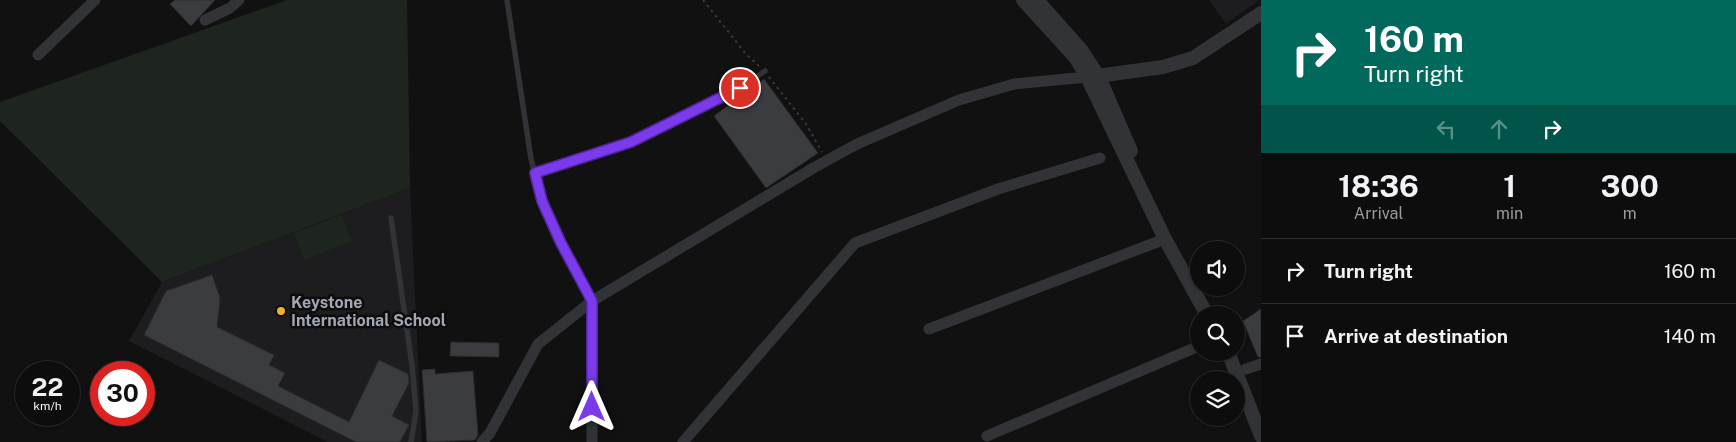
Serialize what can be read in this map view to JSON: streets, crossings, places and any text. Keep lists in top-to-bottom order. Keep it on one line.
{"places":["Keystone International School"],"page":{"turn":["160 m","Turn right"],"eta":["18:36","Arrival","1","min","300","m"],"list":[{"name":"Turn right","value":"160 m"},{"name":"Arrive at destination","value":"140 m"}],"speed":"22 km/h","limit":"30"}}
